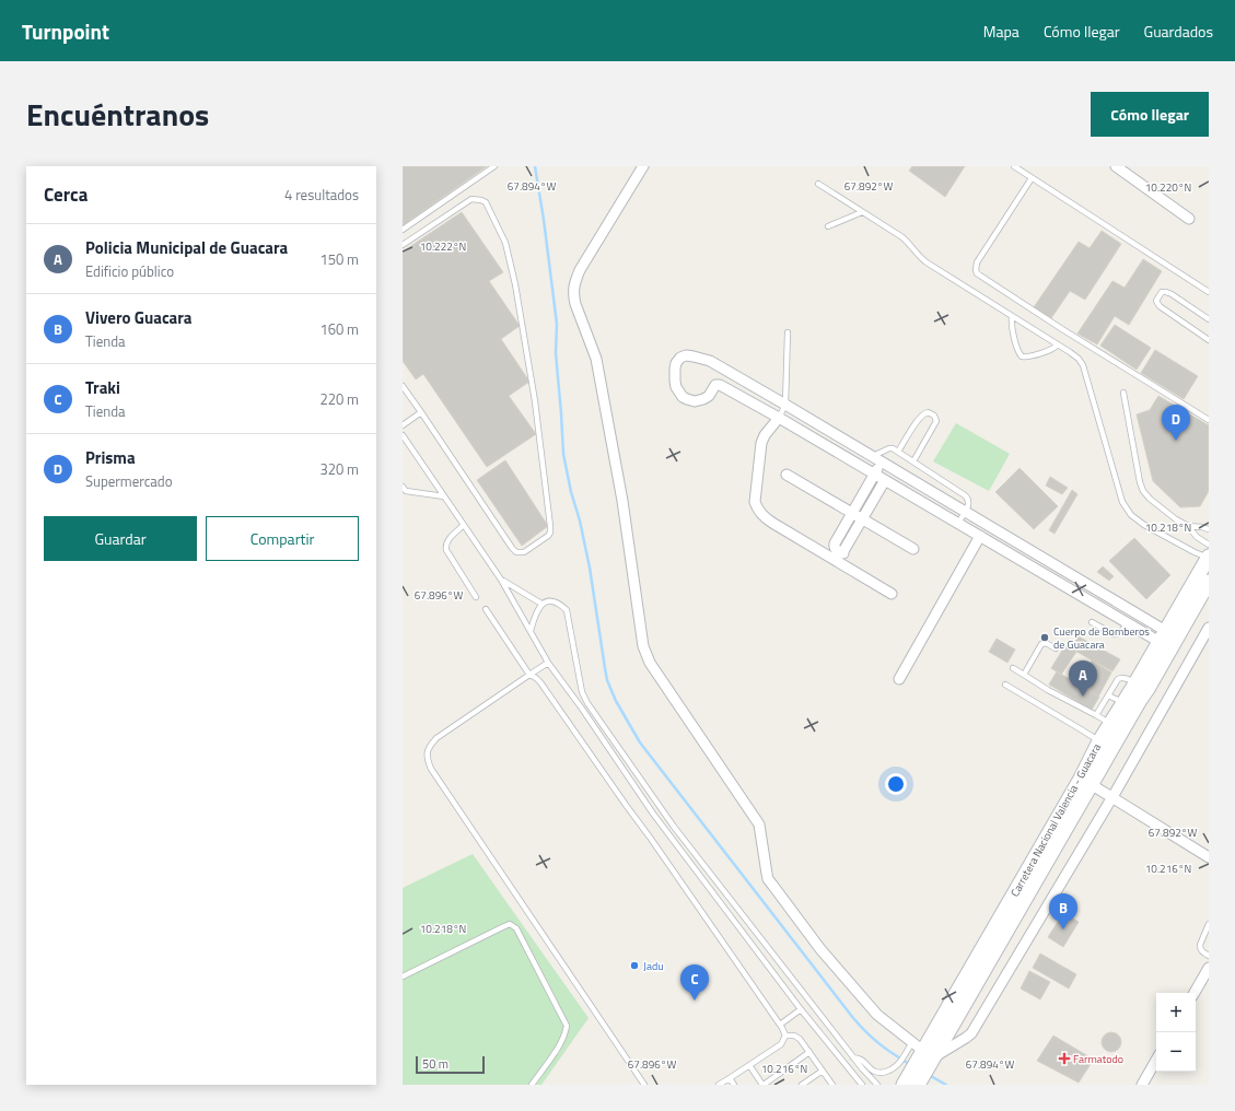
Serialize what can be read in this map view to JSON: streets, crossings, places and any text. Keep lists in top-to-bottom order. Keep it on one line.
{"streets":{"main road":["Carretera Nacional Valencia - Guacara"]},"places":{"other":["Cuerpo de Bomberos de Guacara","Jadu"],"health":["Farmatodo"]},"scale_bar":"50 m","page":{"header":"Turnpoint","nav":["Mapa","Cómo llegar","Guardados"],"title":"Encuéntranos","buttons":["Cómo llegar",["Guardar","Compartir"]],"heading":["Cerca","4 resultados"],"list":[{"mark":"A","name":"Policia Municipal de Guacara","note":"Edificio público","value":"150 m"},{"mark":"B","name":"Vivero Guacara","note":"Tienda","value":"160 m"},{"mark":"C","name":"Traki","note":"Tienda","value":"220 m"},{"mark":"D","name":"Prisma","note":"Supermercado","value":"320 m"}],"pins":["D","A","B","C"],"map_buttons":["+","−"],"scale":"50 m"},"coordinates":["67.894°W","67.892°W","10.220°N","10.222°N","10.218°N","67.896°W","10.216°N"]}
